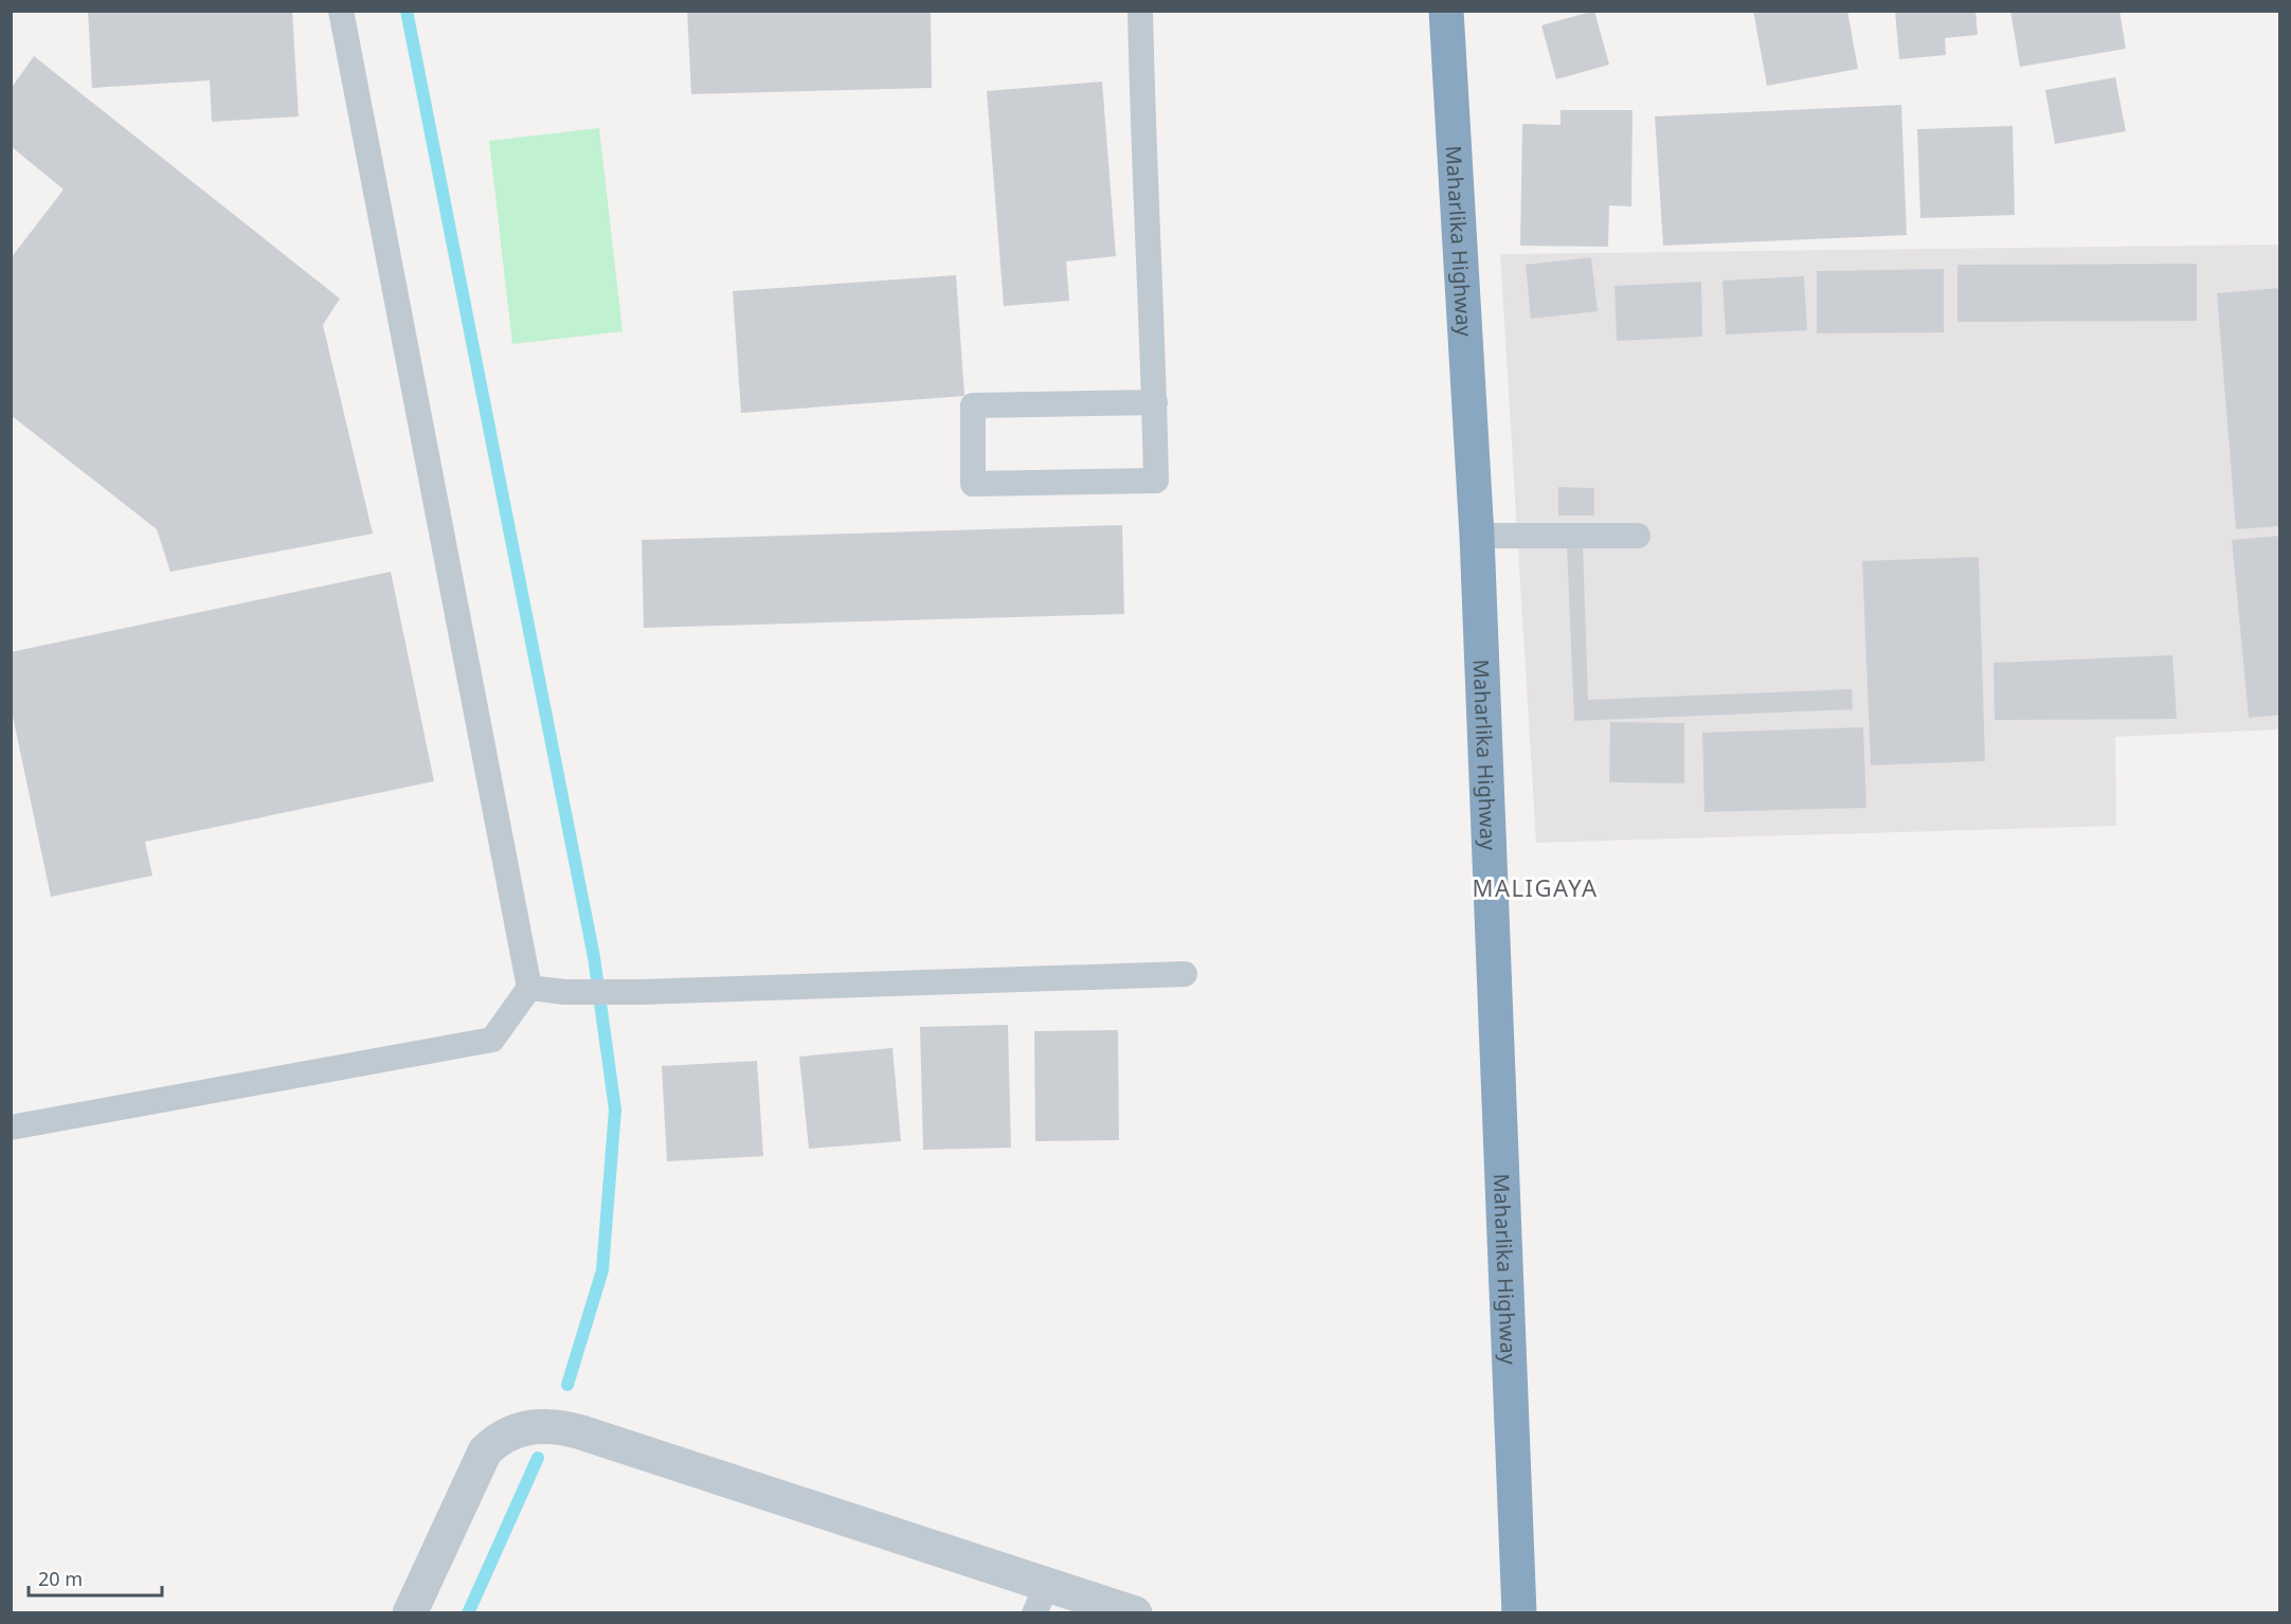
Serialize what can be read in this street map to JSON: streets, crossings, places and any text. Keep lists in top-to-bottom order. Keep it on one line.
{"streets":{"highway":["Maharlika Highway"]},"districts":["MALIGAYA"],"scale_bar":"20 m"}
